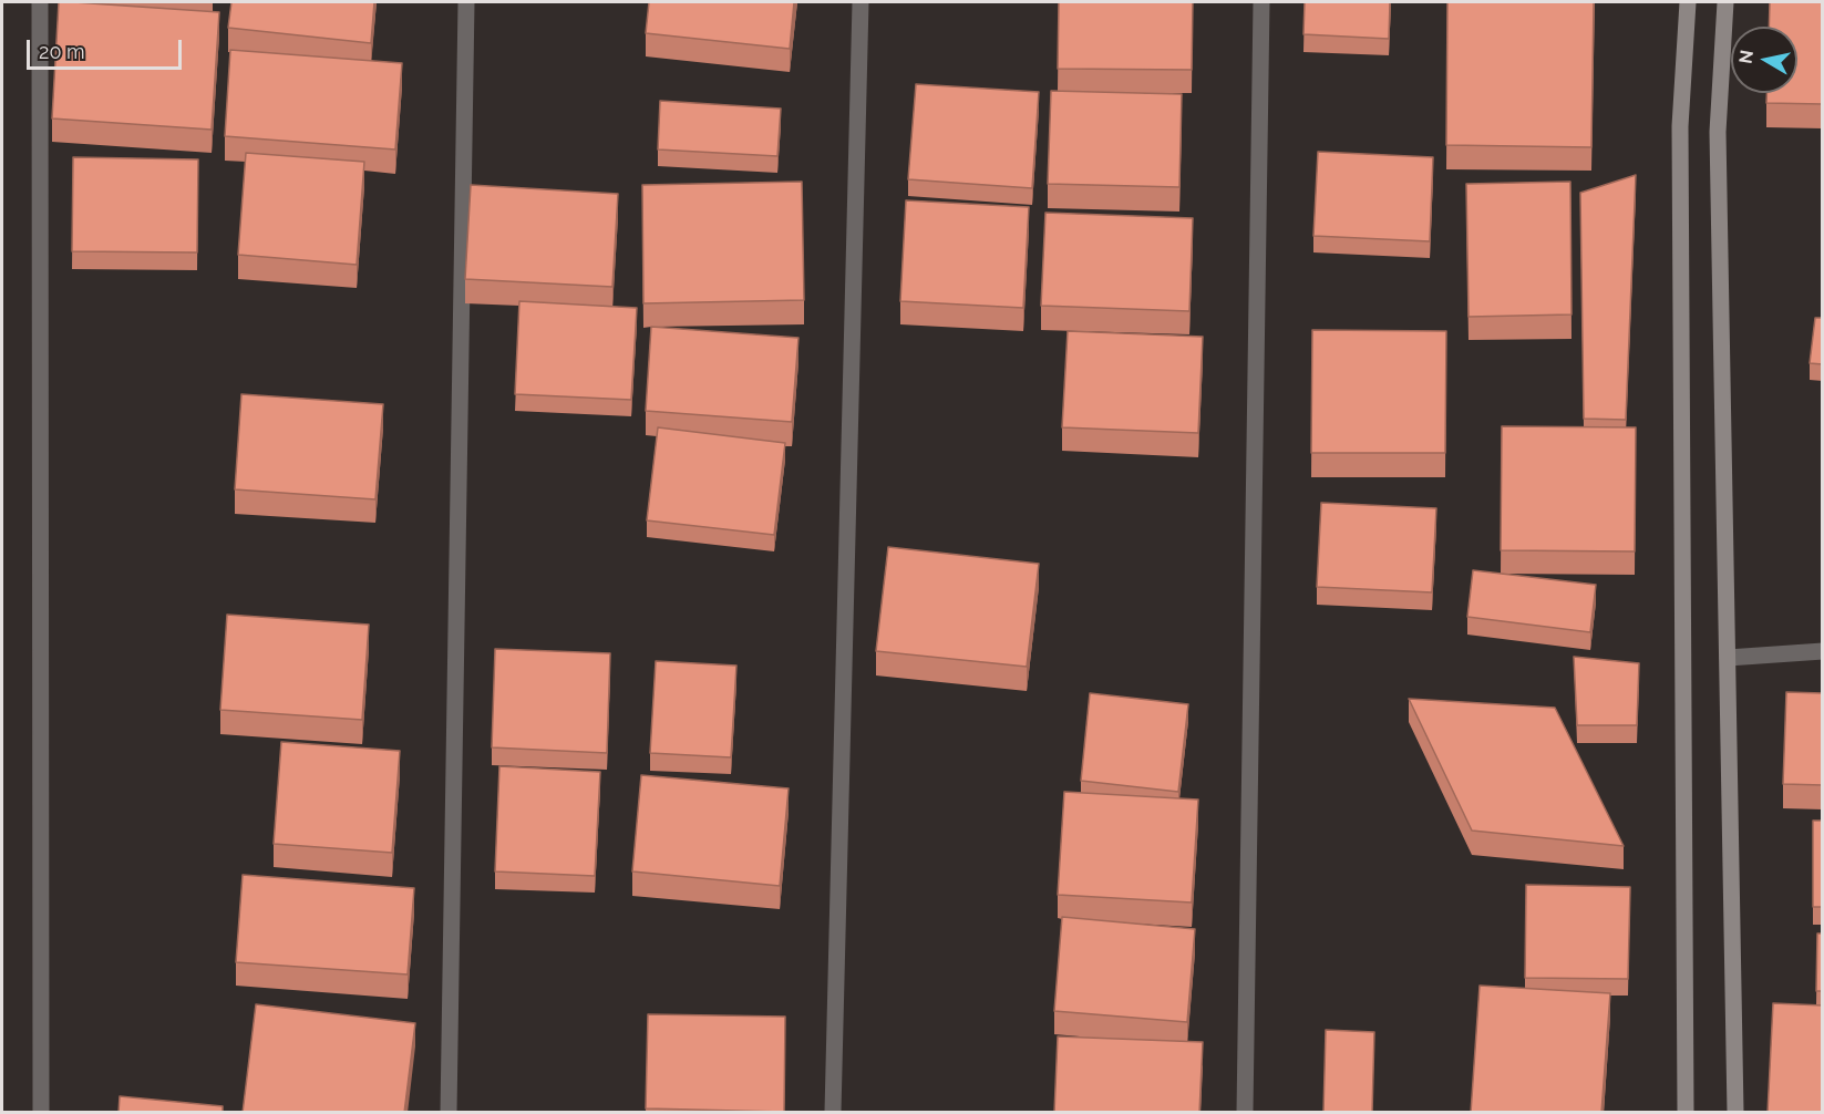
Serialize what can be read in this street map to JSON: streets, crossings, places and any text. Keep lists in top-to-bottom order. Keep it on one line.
{"scale_bar":"20 m","north":"left"}
